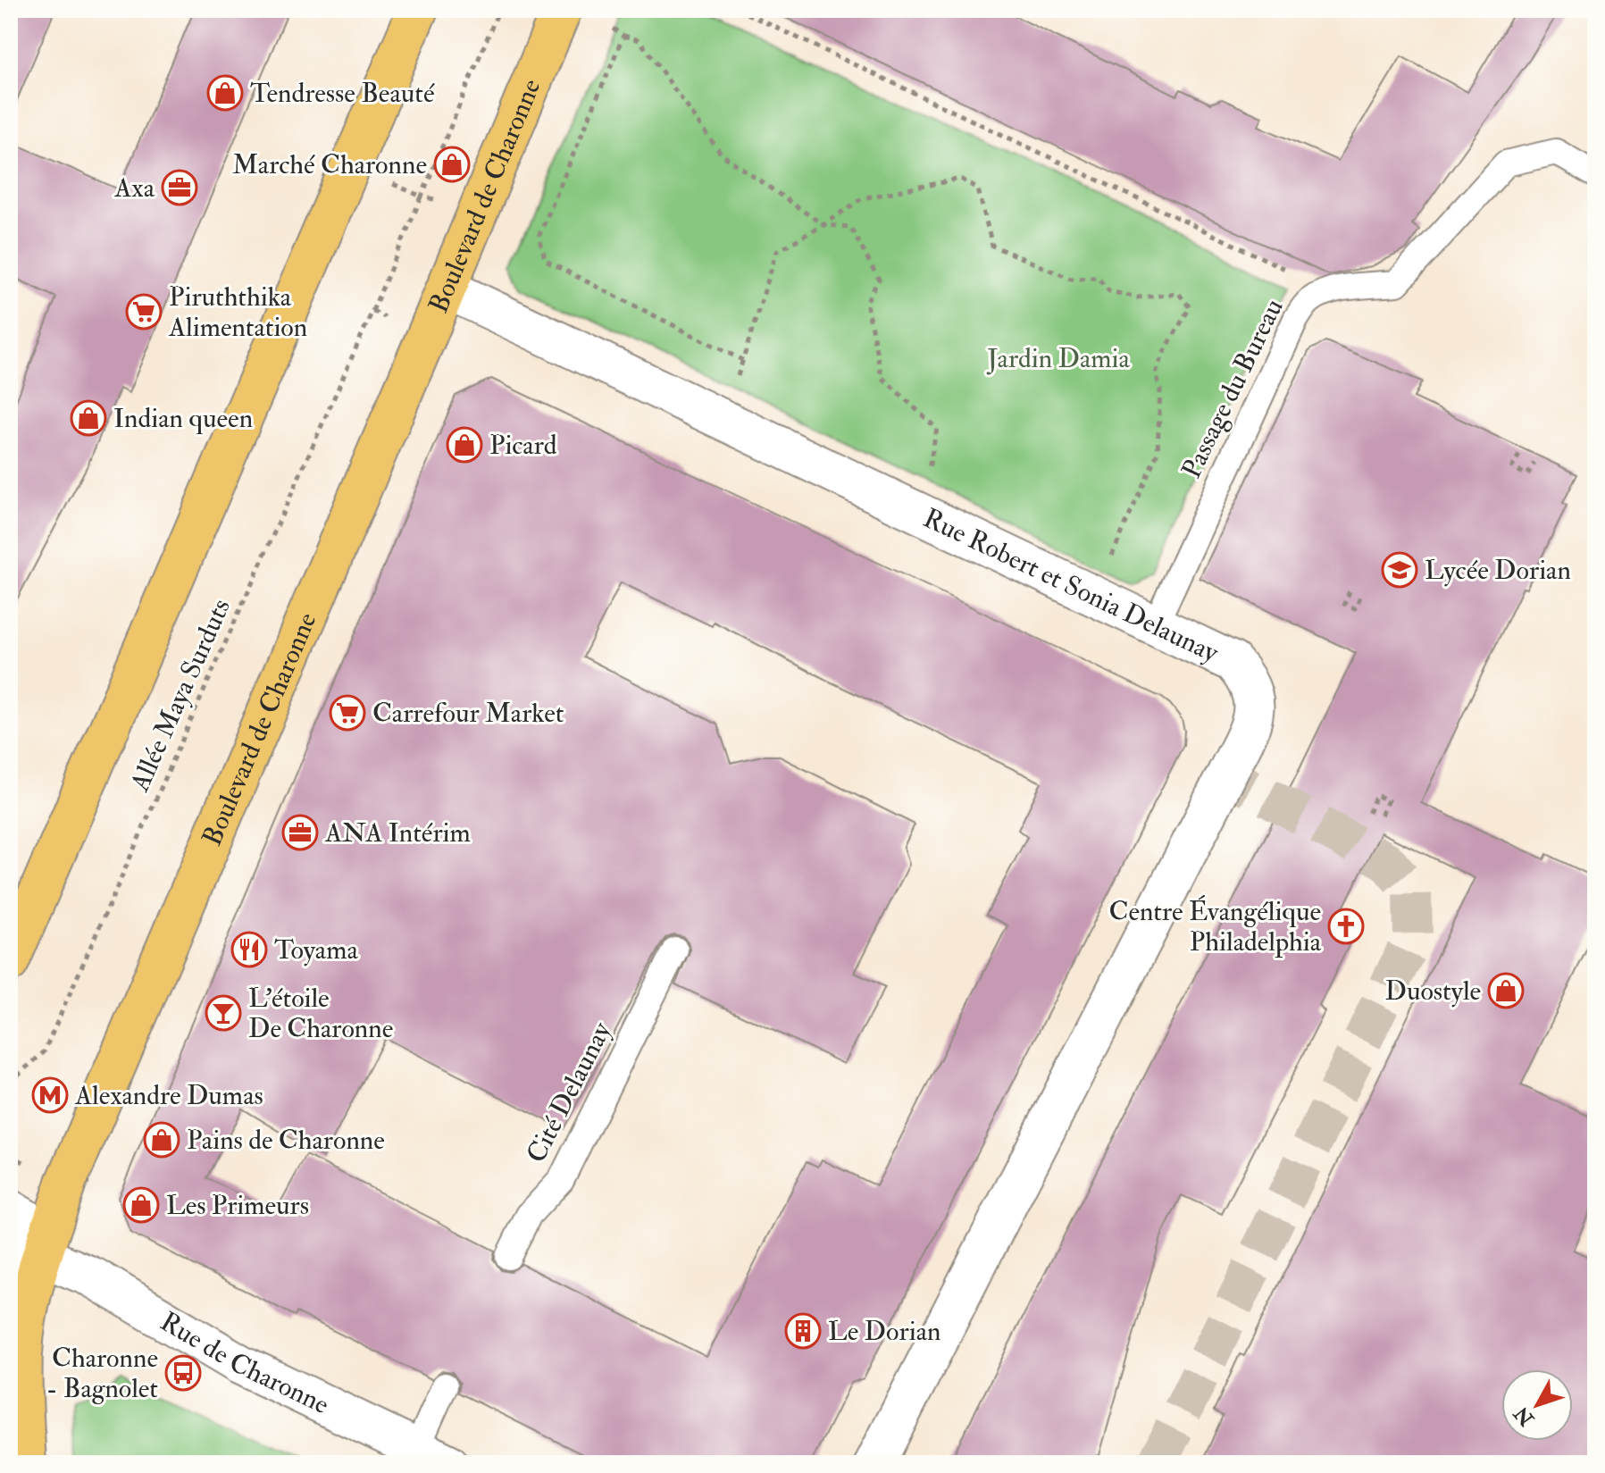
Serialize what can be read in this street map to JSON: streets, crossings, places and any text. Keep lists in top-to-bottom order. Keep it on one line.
{"streets":{"main road":["Boulevard de Charonne"],"street":["Rue Robert et Sonia Delaunay","Rue de Charonne"],"lane":["Passage du Bureau","Cité Delaunay"],"path":["Allée Maya Surduts"]},"crossings":[["Boulevard de Charonne","Rue Robert et Sonia Delaunay"],["Boulevard de Charonne","Rue de Charonne"],["Passage du Bureau","Rue Robert et Sonia Delaunay"]],"parks":["Jardin Damia"],"places":{"shop":["Tendresse Beauté","Marché Charonne","Indian queen","Picard","Duostyle","Pains de Charonne","Les Primeurs"],"office":["Axa","ANA Intérim"],"supermarket":["Piruththika Alimentation","Carrefour Market"],"school or university":["Lycée Dorian"],"church":["Centre Évangélique Philadelphia"],"restaurant":["Toyama"],"bar":["L'étoile De Charonne"],"metro station":["Alexandre Dumas"],"building":["Le Dorian"],"bus stop":["Charonne - Bagnolet"]},"north":"bottom left"}
